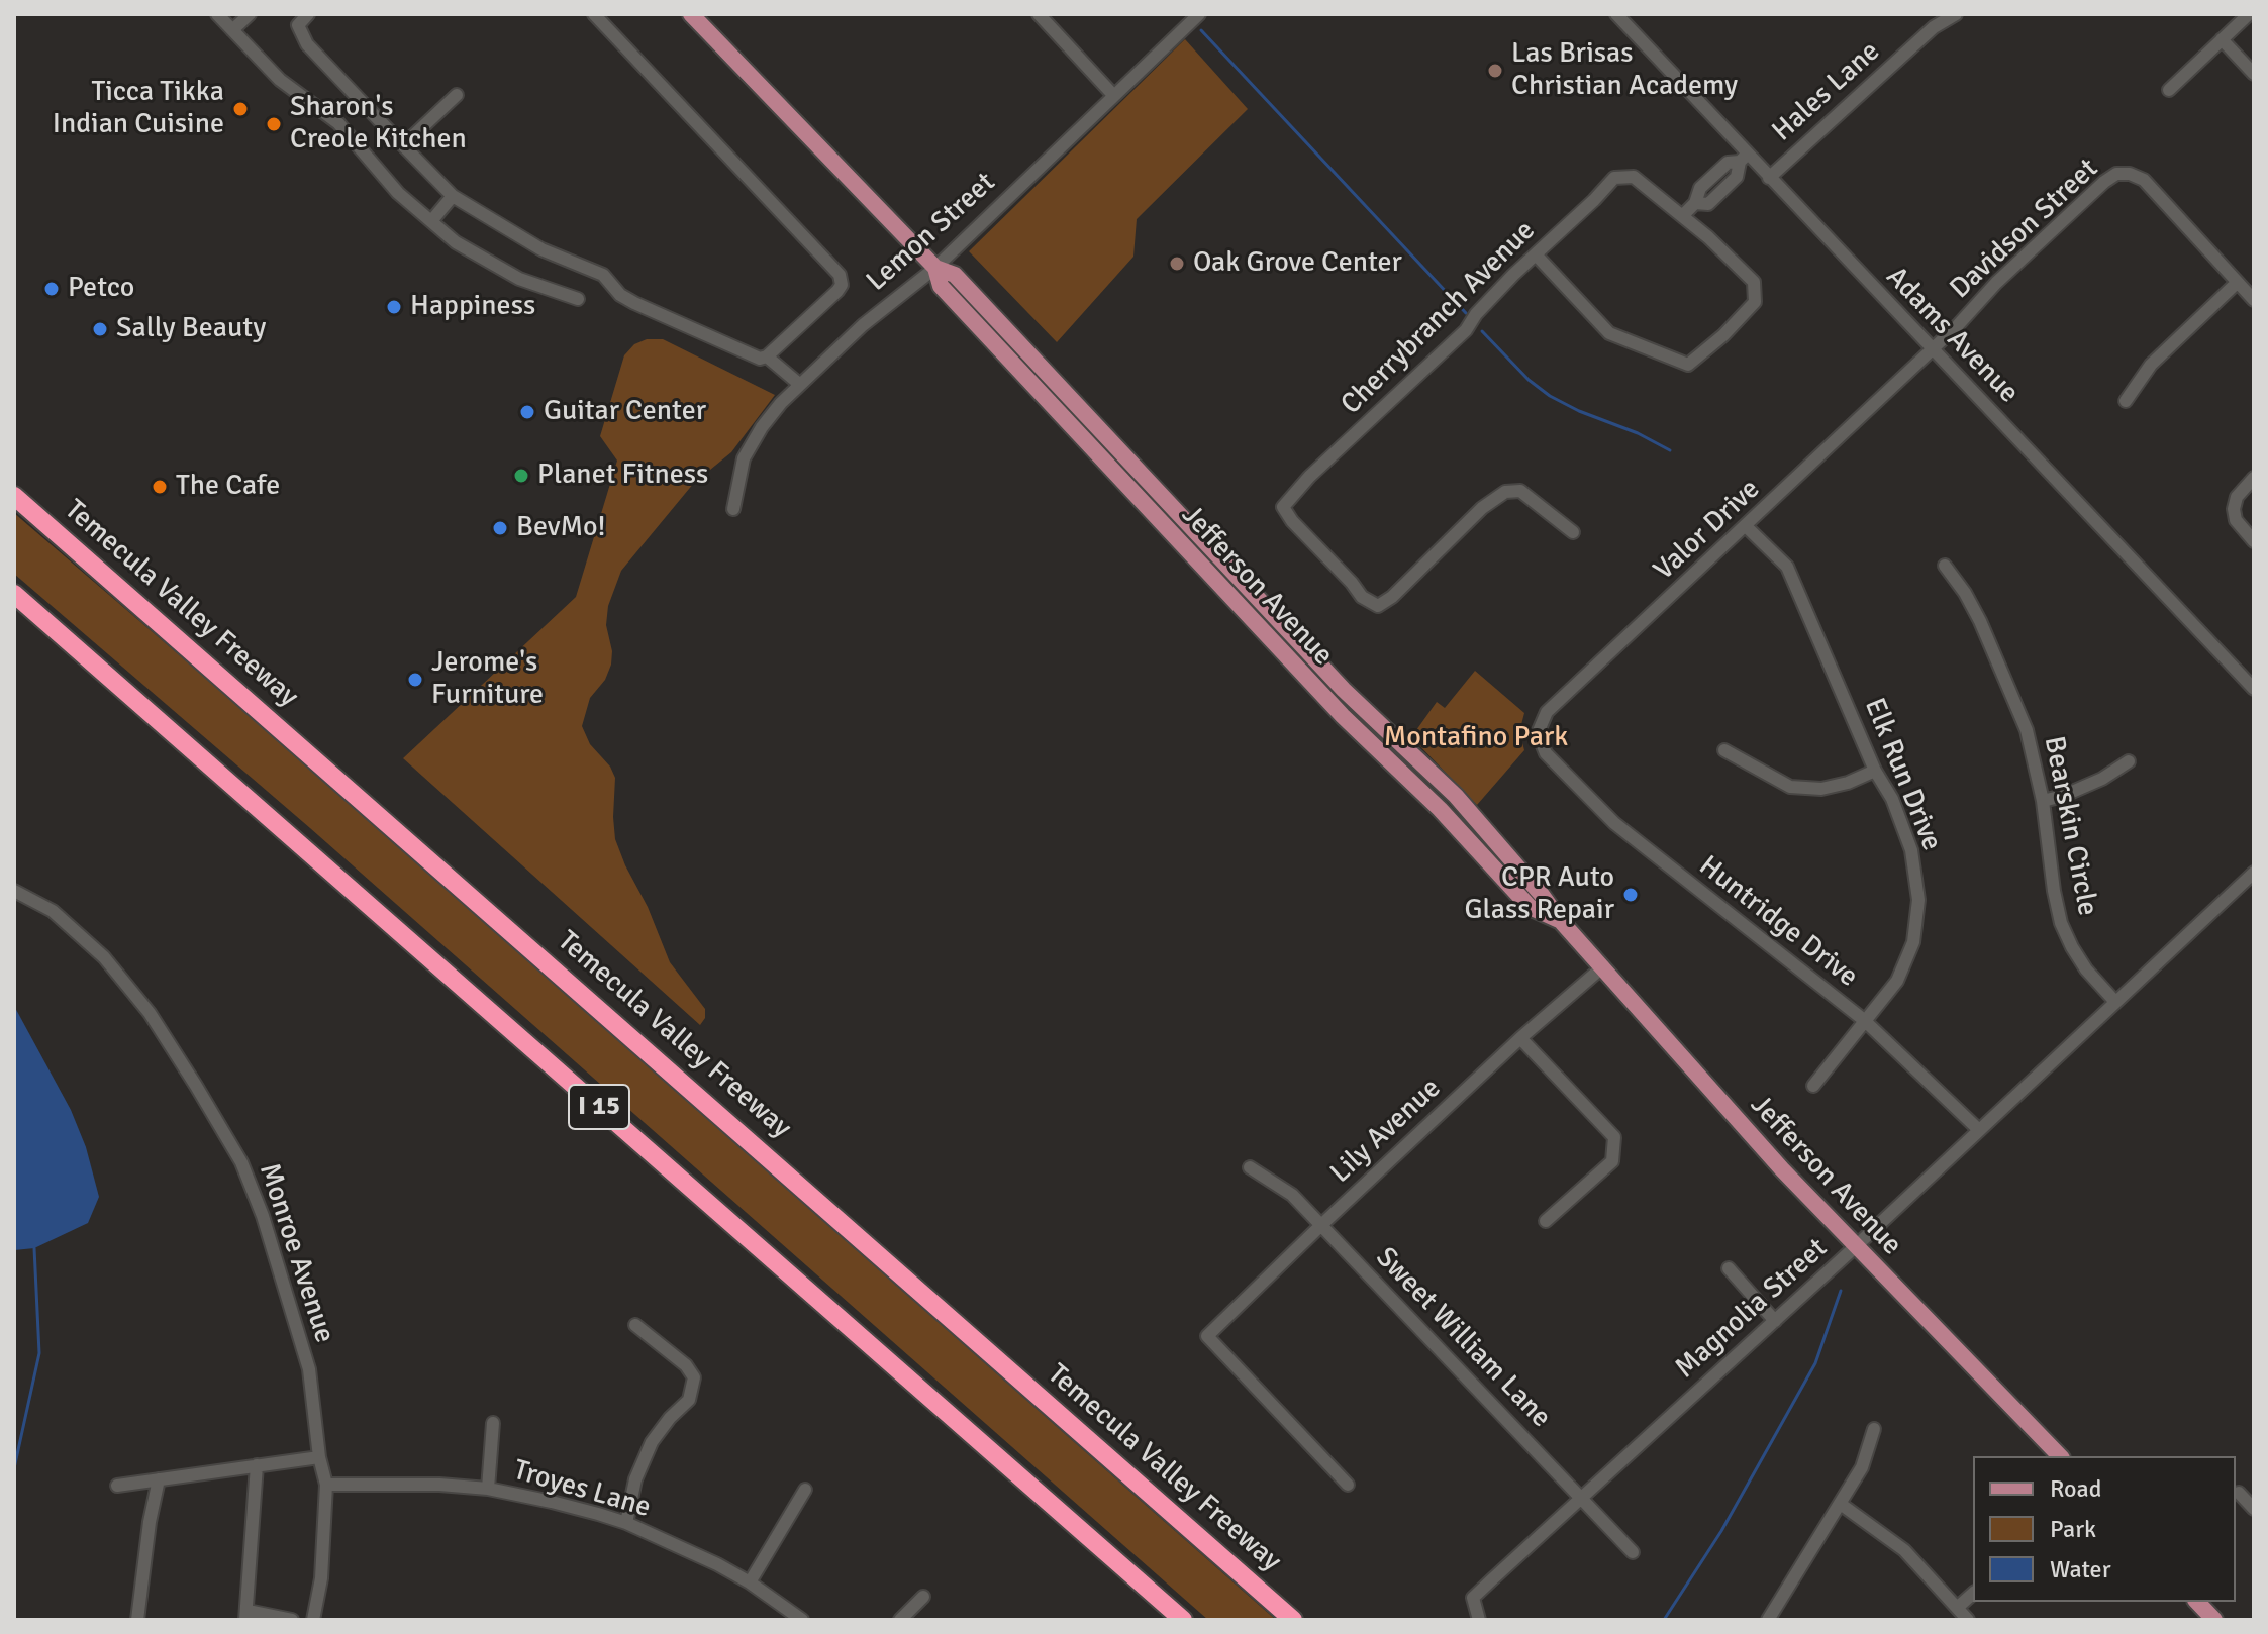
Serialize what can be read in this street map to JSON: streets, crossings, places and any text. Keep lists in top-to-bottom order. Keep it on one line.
{"streets":{"highway":["Temecula Valley Freeway","I 15"],"main road":["Jefferson Avenue"],"street":["Hales Lane","Davidson Street","Lemon Street","Cherrybranch Avenue","Adams Avenue","Valor Drive","Elk Run Drive","Bearskin Circle","Huntridge Drive","Lily Avenue","Monroe Avenue","Magnolia Street","Sweet William Lane","Troyes Lane"]},"crossings":[["Hales Lane","Adams Avenue"],["Davidson Street","Adams Avenue"],["Davidson Street","Valor Drive"],["Lemon Street","Jefferson Avenue"],["Adams Avenue","Valor Drive"],["Valor Drive","Elk Run Drive"],["Valor Drive","Huntridge Drive"],["Jefferson Avenue","Lily Avenue"],["Jefferson Avenue","Magnolia Street"],["Elk Run Drive","Huntridge Drive"],["Bearskin Circle","Magnolia Street"],["Huntridge Drive","Magnolia Street"],["Lily Avenue","Sweet William Lane"],["Monroe Avenue","Troyes Lane"],["Magnolia Street","Sweet William Lane"]],"parks":["Montafino Park"],"places":["Las Brisas Christian Academy","Ticca Tikka Indian Cuisine","Sharon's Creole Kitchen","Oak Grove Center","Petco","Happiness","Sally Beauty","Guitar Center","Planet Fitness","The Cafe","BevMo!","Jerome's Furniture","CPR Auto Glass Repair"],"legend":["Road","Park","Water"]}
